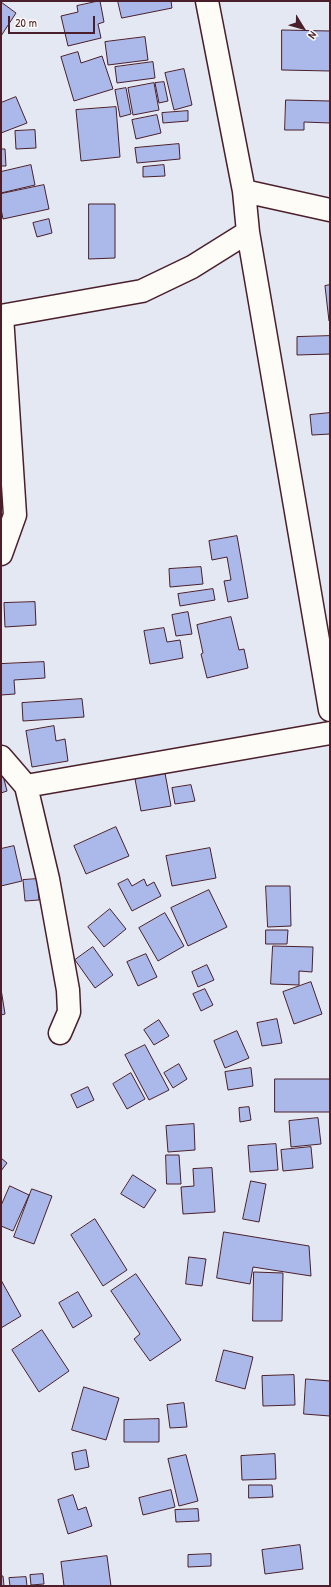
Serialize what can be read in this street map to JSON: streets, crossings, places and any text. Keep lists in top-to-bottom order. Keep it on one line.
{"scale_bar":"20 m","north":"bottom right"}
